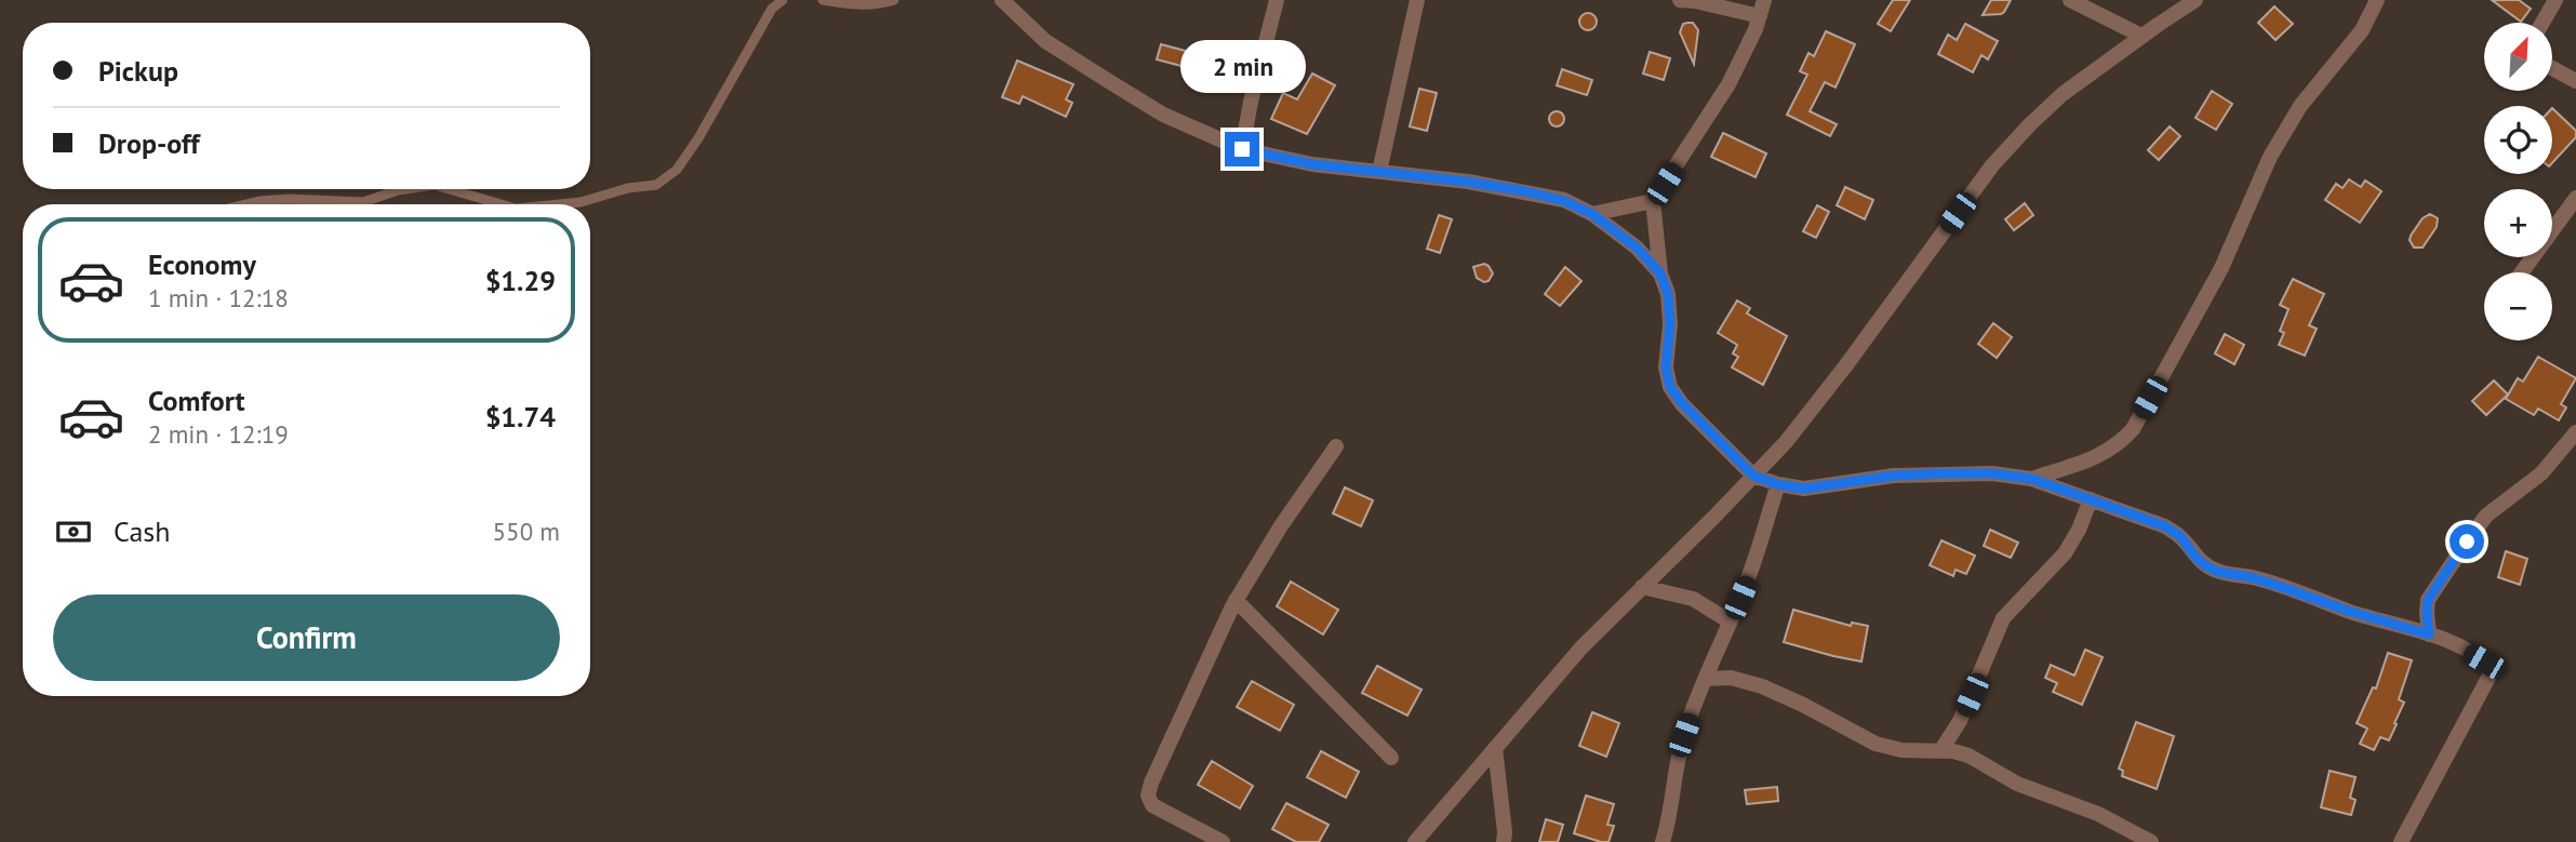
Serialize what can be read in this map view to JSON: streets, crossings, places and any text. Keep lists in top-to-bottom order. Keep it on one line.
{"north":"top right","page":{"map_buttons":["+","−"],"banner":["Pickup","Drop-off"],"bubble":"2 min","list":[{"name":"Economy","note":"1 min · 12:18","value":"$1.29"},{"name":"Comfort","note":"2 min · 12:19","value":"$1.74"}],"pay":["Cash","550 m"],"buttons":"Confirm"}}
